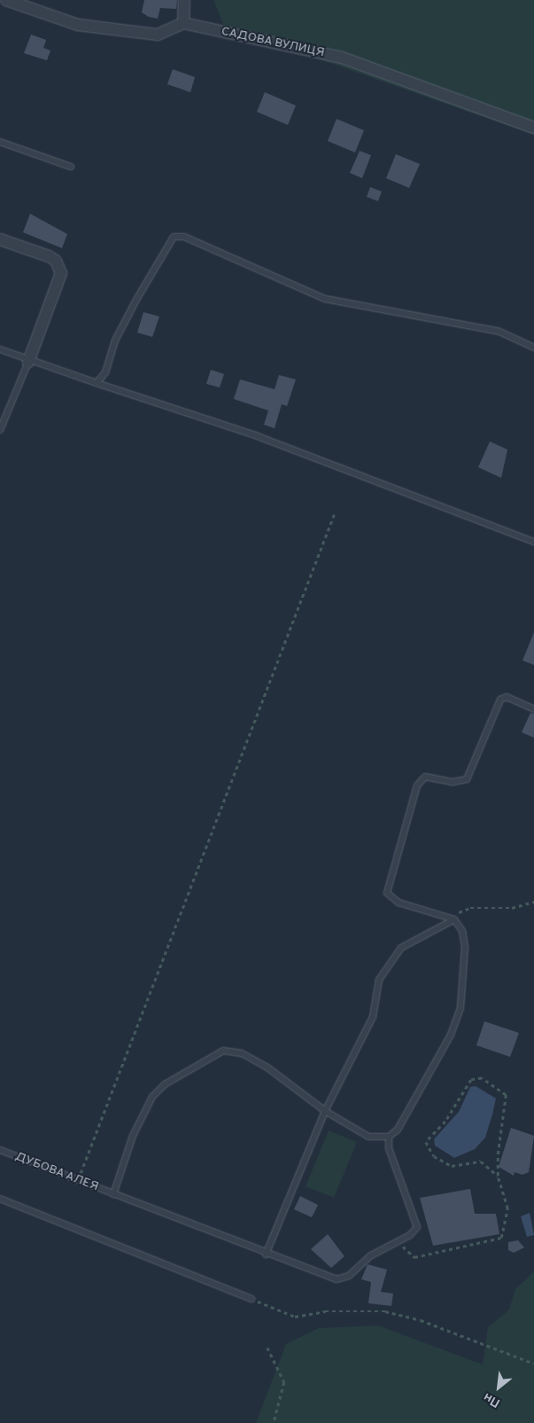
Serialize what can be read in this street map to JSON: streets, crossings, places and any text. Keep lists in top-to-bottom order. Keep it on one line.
{"streets":{"street":["САДОВА ВУЛИЦЯ"],"lane":["ДУБОВА АЛЕЯ"]},"north":"bottom left"}
